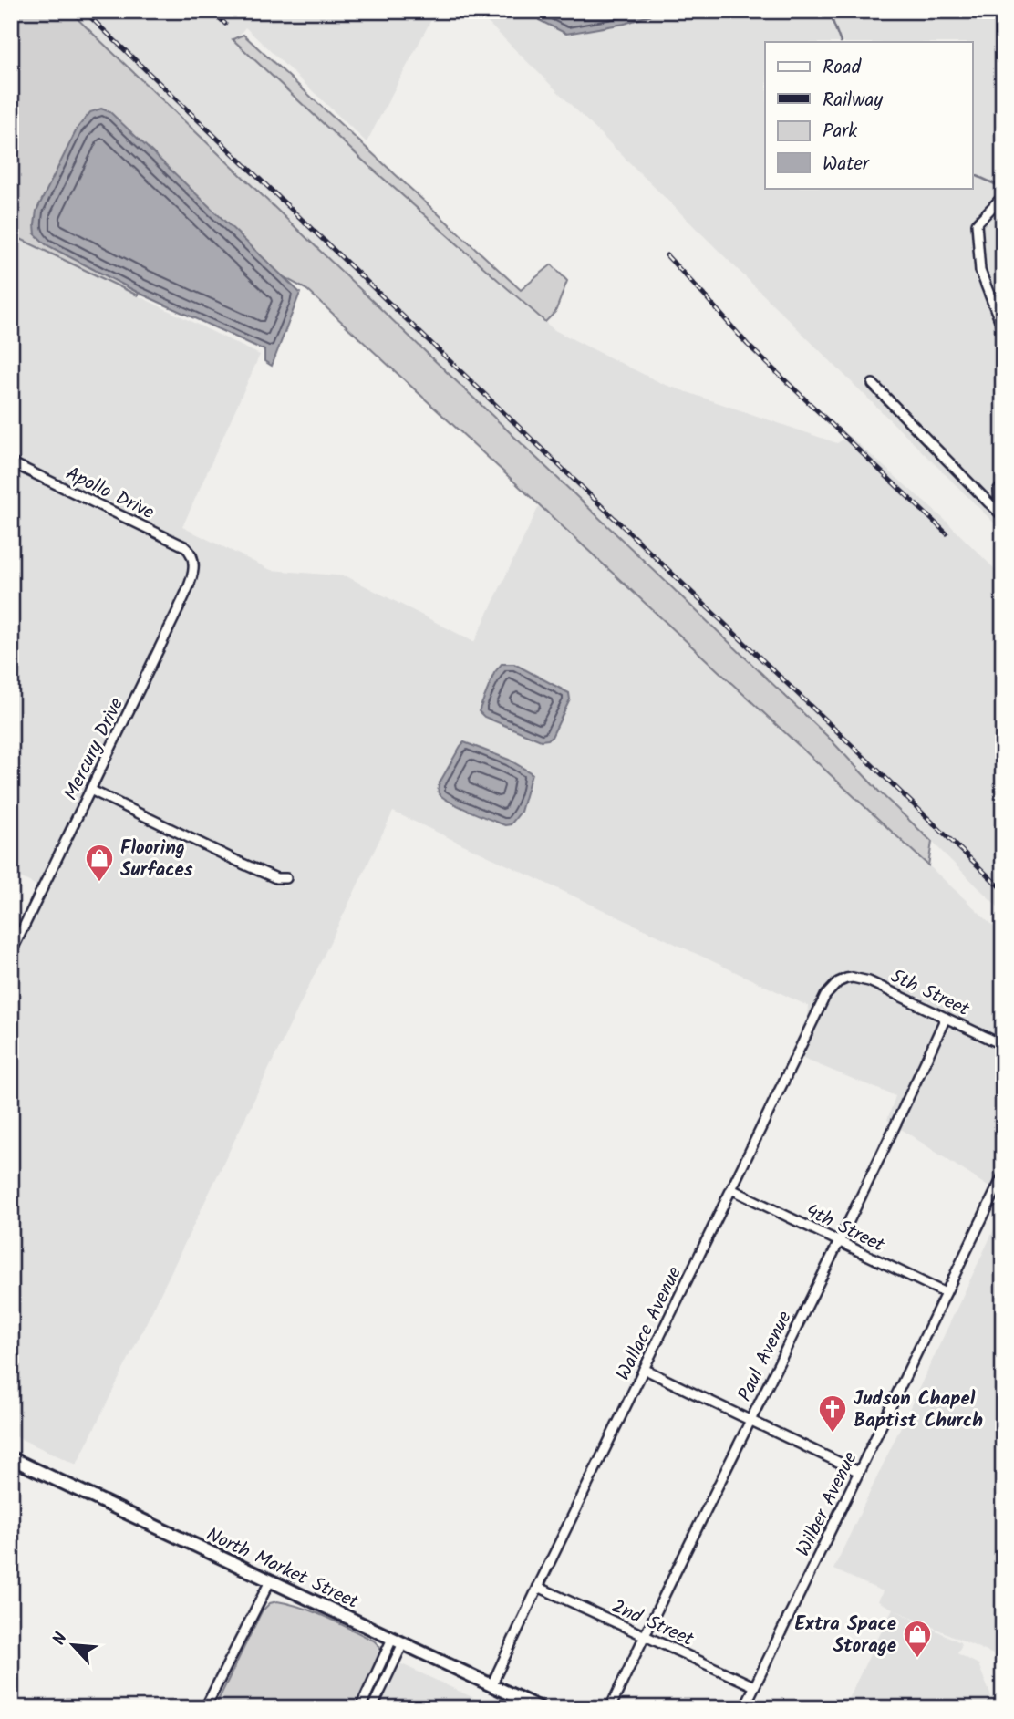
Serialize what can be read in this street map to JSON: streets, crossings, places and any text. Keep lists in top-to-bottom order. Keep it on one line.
{"streets":{"main road":["North Market Street"],"street":["Apollo Drive","Mercury Drive","5th Street","4th Street","Wallace Avenue","Paul Avenue","Wilber Avenue","2nd Street"]},"crossings":[["Apollo Drive","Mercury Drive"],["5th Street","Wallace Avenue"],["5th Street","Paul Avenue"],["4th Street","Wallace Avenue"],["4th Street","Paul Avenue"],["4th Street","Wilber Avenue"],["Wallace Avenue","North Market Street"],["Wallace Avenue","2nd Street"],["Paul Avenue","2nd Street"],["Wilber Avenue","2nd Street"]],"places":{"shop":["Flooring Surfaces","Extra Space Storage"],"church":["Judson Chapel Baptist Church"]},"legend":["Road","Railway","Park","Water"],"north":"top left"}
